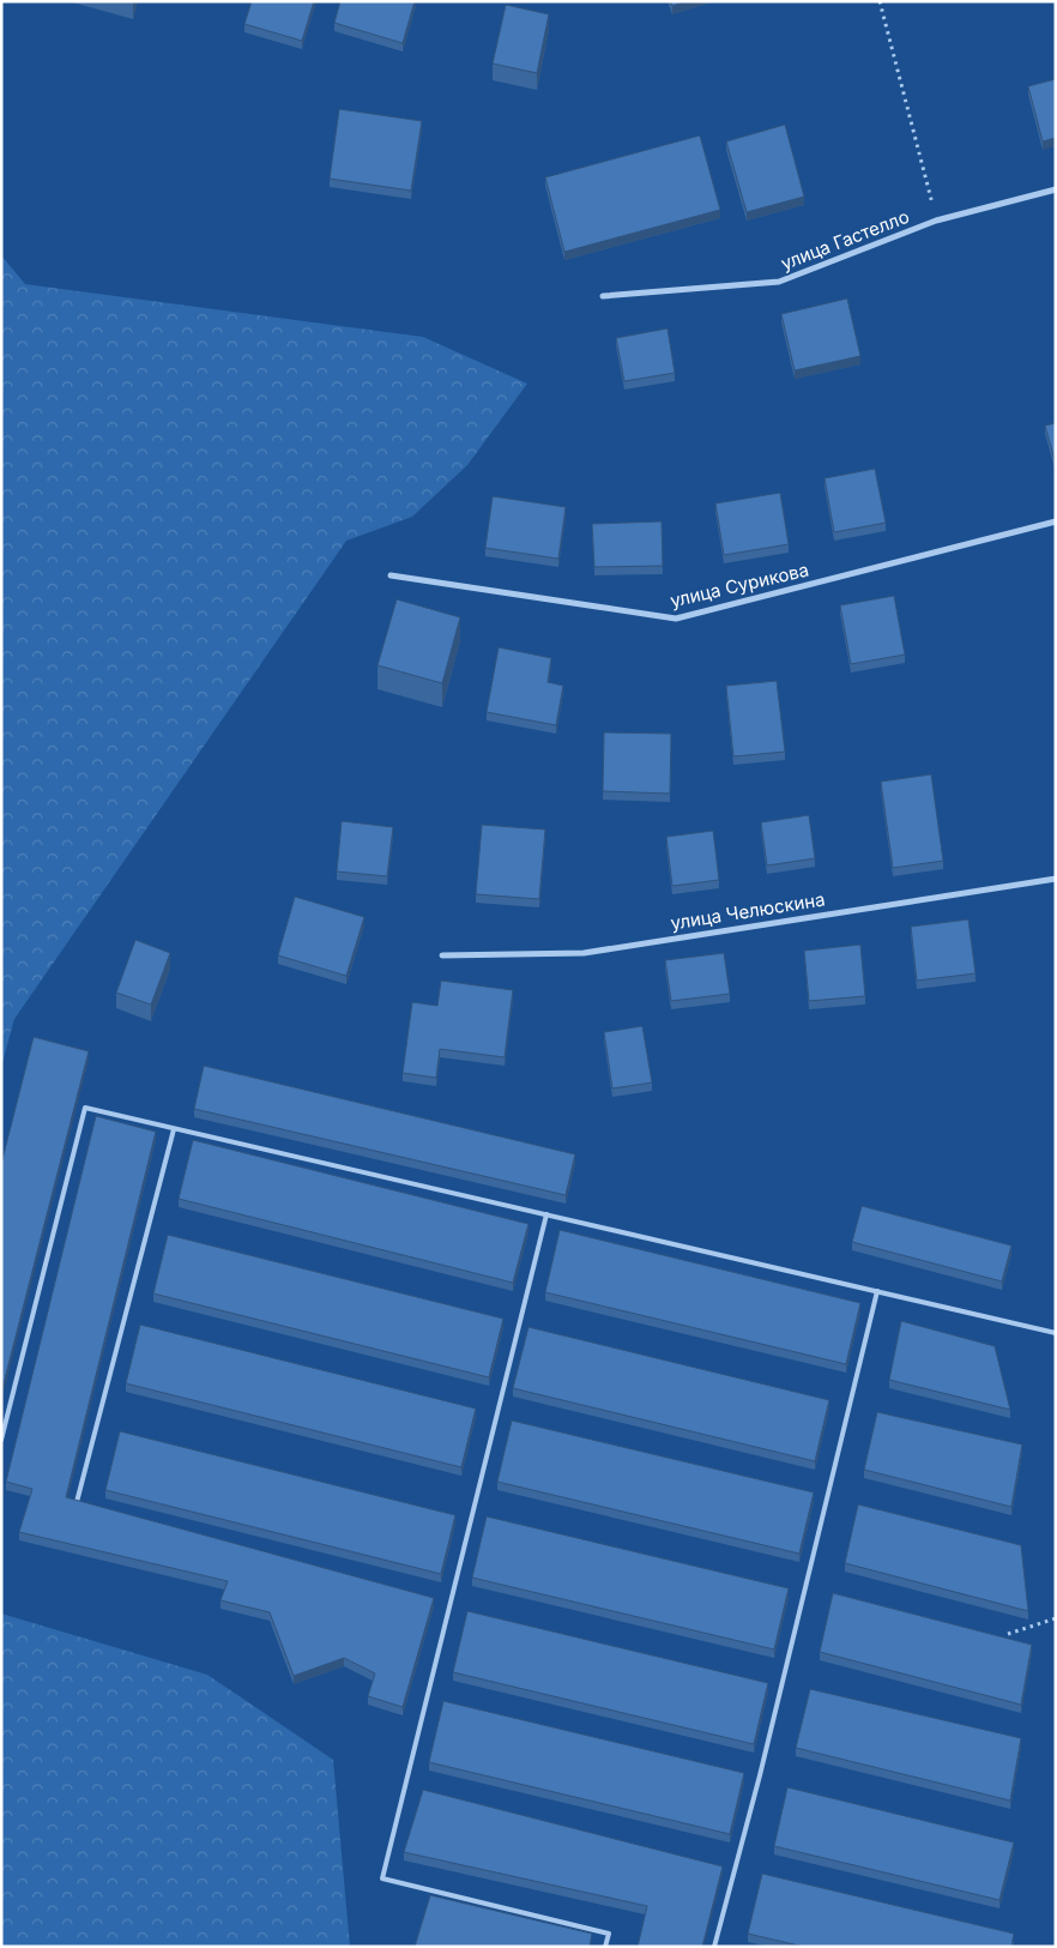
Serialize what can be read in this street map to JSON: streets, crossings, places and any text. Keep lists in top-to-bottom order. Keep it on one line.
{"streets":{"street":["улица Гастелло","улица Сурикова","улица Челюскина"]}}
